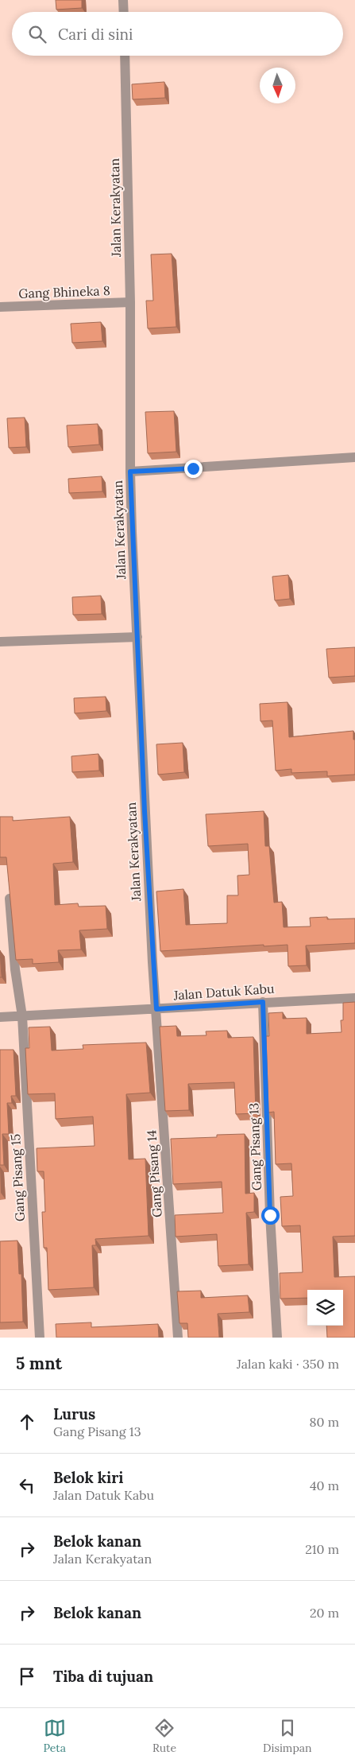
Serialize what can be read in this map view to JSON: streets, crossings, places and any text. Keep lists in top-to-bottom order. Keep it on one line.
{"streets":{"street":["Jalan Kerakyatan","Gang Bhineka 8","Jalan Datuk Kabu","Gang Pisang 13","Gang Pisang 14","Gang Pisang 15"]},"crossings":[["Jalan Kerakyatan","Gang Bhineka 8"],["Jalan Kerakyatan","Jalan Datuk Kabu"],["Jalan Kerakyatan","Gang Pisang 14"],["Jalan Datuk Kabu","Gang Pisang 13"],["Jalan Datuk Kabu","Gang Pisang 14"],["Jalan Datuk Kabu","Gang Pisang 15"]],"north":"bottom","page":{"search":"Cari di sini","heading":["5 mnt","Jalan kaki · 350 m"],"list":[["Lurus","Gang Pisang 13","80 m"],["Belok kiri","Jalan Datuk Kabu","40 m"],["Belok kanan","Jalan Kerakyatan","210 m"],["Belok kanan","20 m"],"Tiba di tujuan"],"nav":["Peta","Rute","Disimpan"]}}
